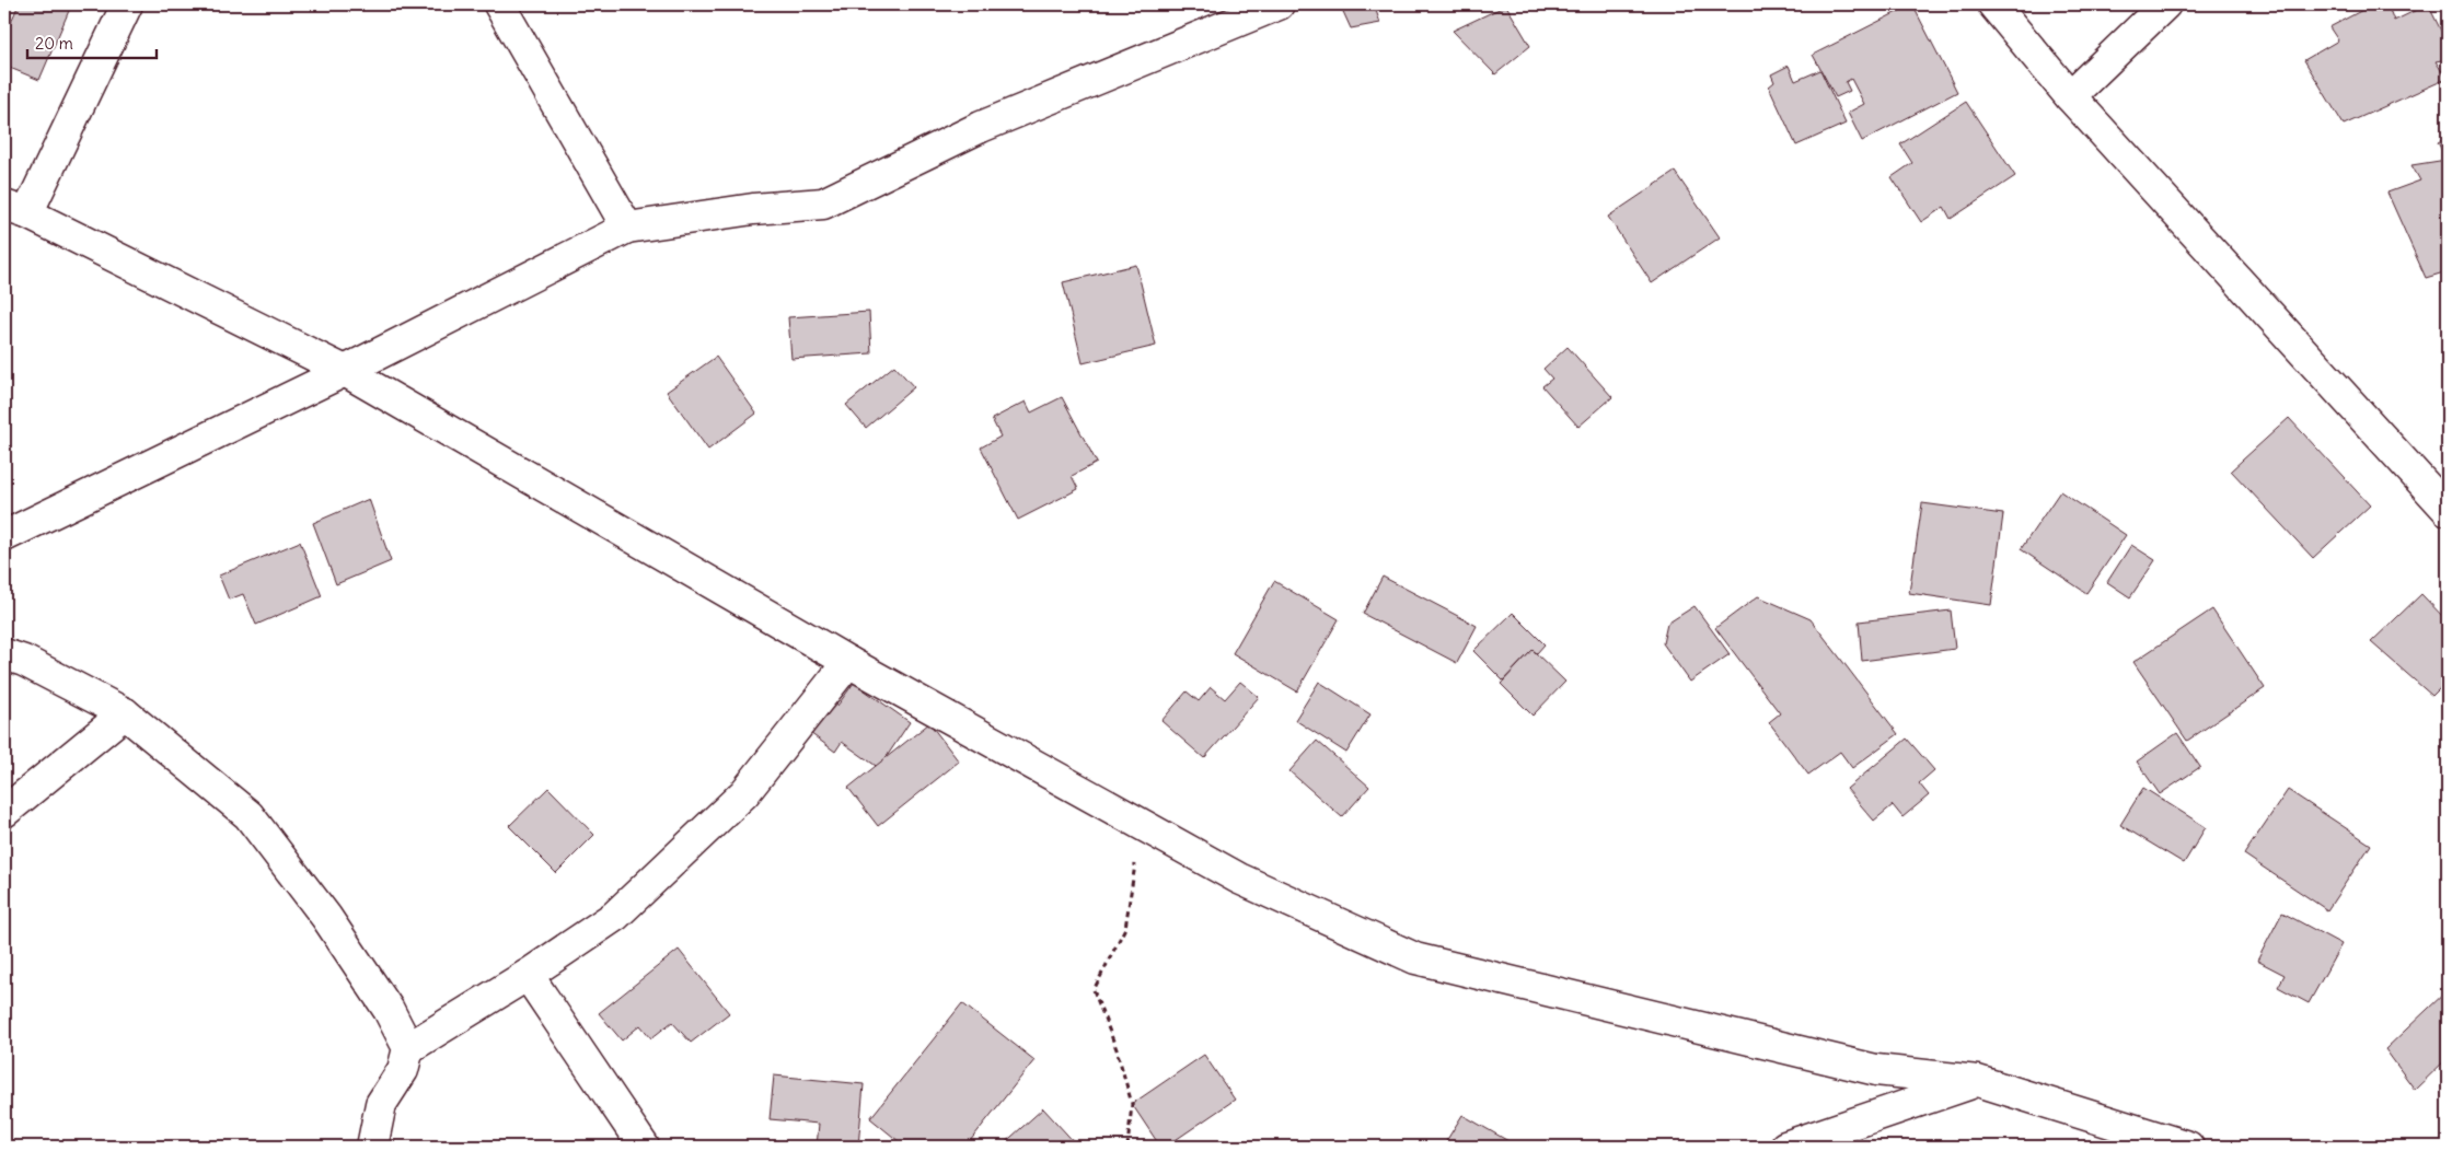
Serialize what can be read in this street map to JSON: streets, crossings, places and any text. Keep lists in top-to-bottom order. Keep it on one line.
{"scale_bar":"20 m"}
